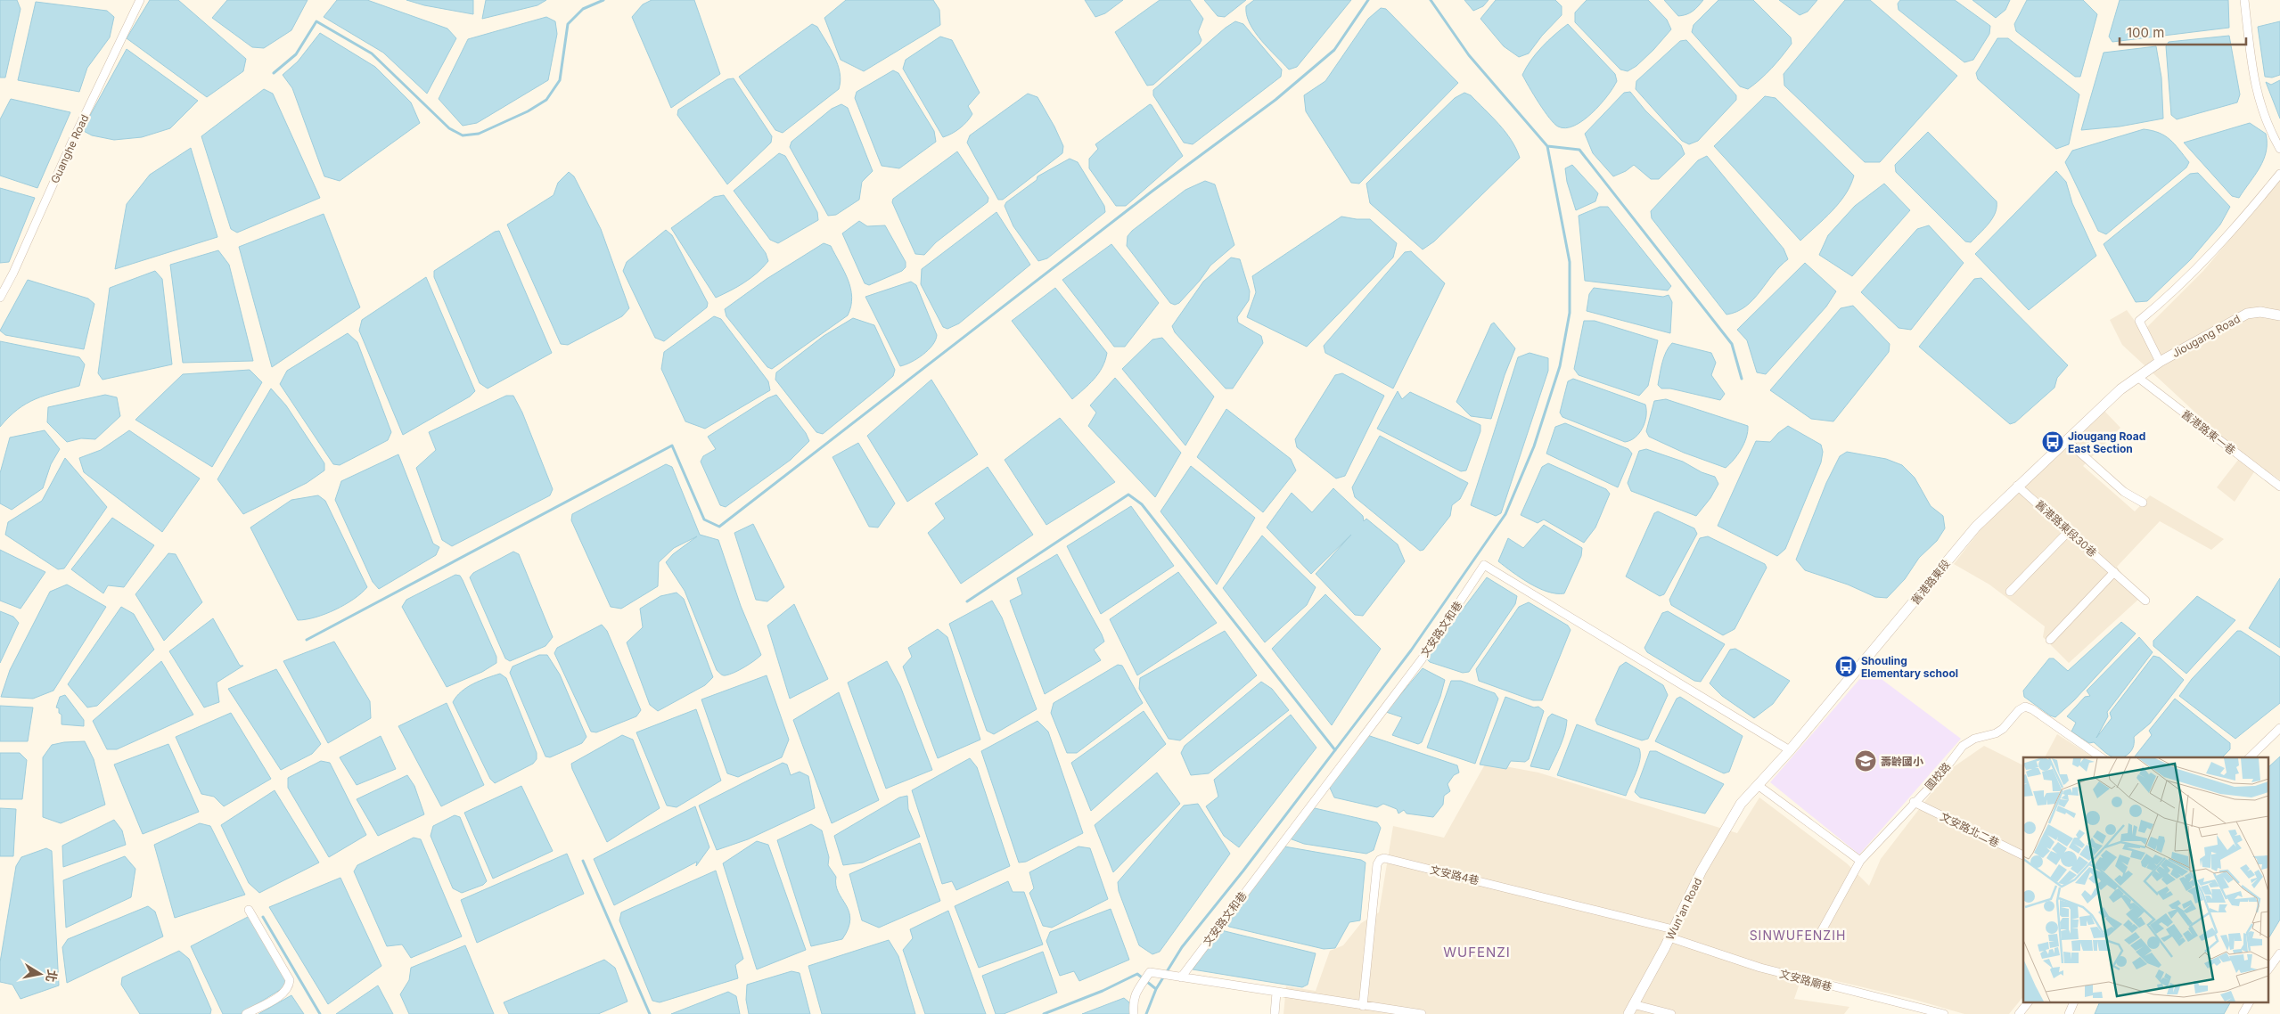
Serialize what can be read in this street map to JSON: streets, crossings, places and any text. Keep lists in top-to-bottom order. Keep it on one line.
{"streets":{"street":["Guanghe Road","Jiougang Road","舊港路東一巷","舊港路東段30巷","舊港路東段","文安路文和巷","國校路","文安路北二巷","文安路4巷","Wun'an Road","文安路廟巷"]},"crossings":[["Jiougang Road","舊港路東一巷"],["Jiougang Road","舊港路東段"],["舊港路東一巷","舊港路東段"],["舊港路東段30巷","舊港路東段"],["舊港路東段","文安路文和巷"],["舊港路東段","Wun'an Road"],["國校路","文安路北二巷"],["文安路4巷","Wun'an Road"],["文安路4巷","文安路廟巷"],["Wun'an Road","文安路廟巷"]],"districts":["SINWUFENZIH","WUFENZI"],"places":{"bus stop":["Jiougang Road East Section","Shouling Elementary school"],"school or university":["壽齡國小"]},"scale_bar":"100 m","north":"right"}
